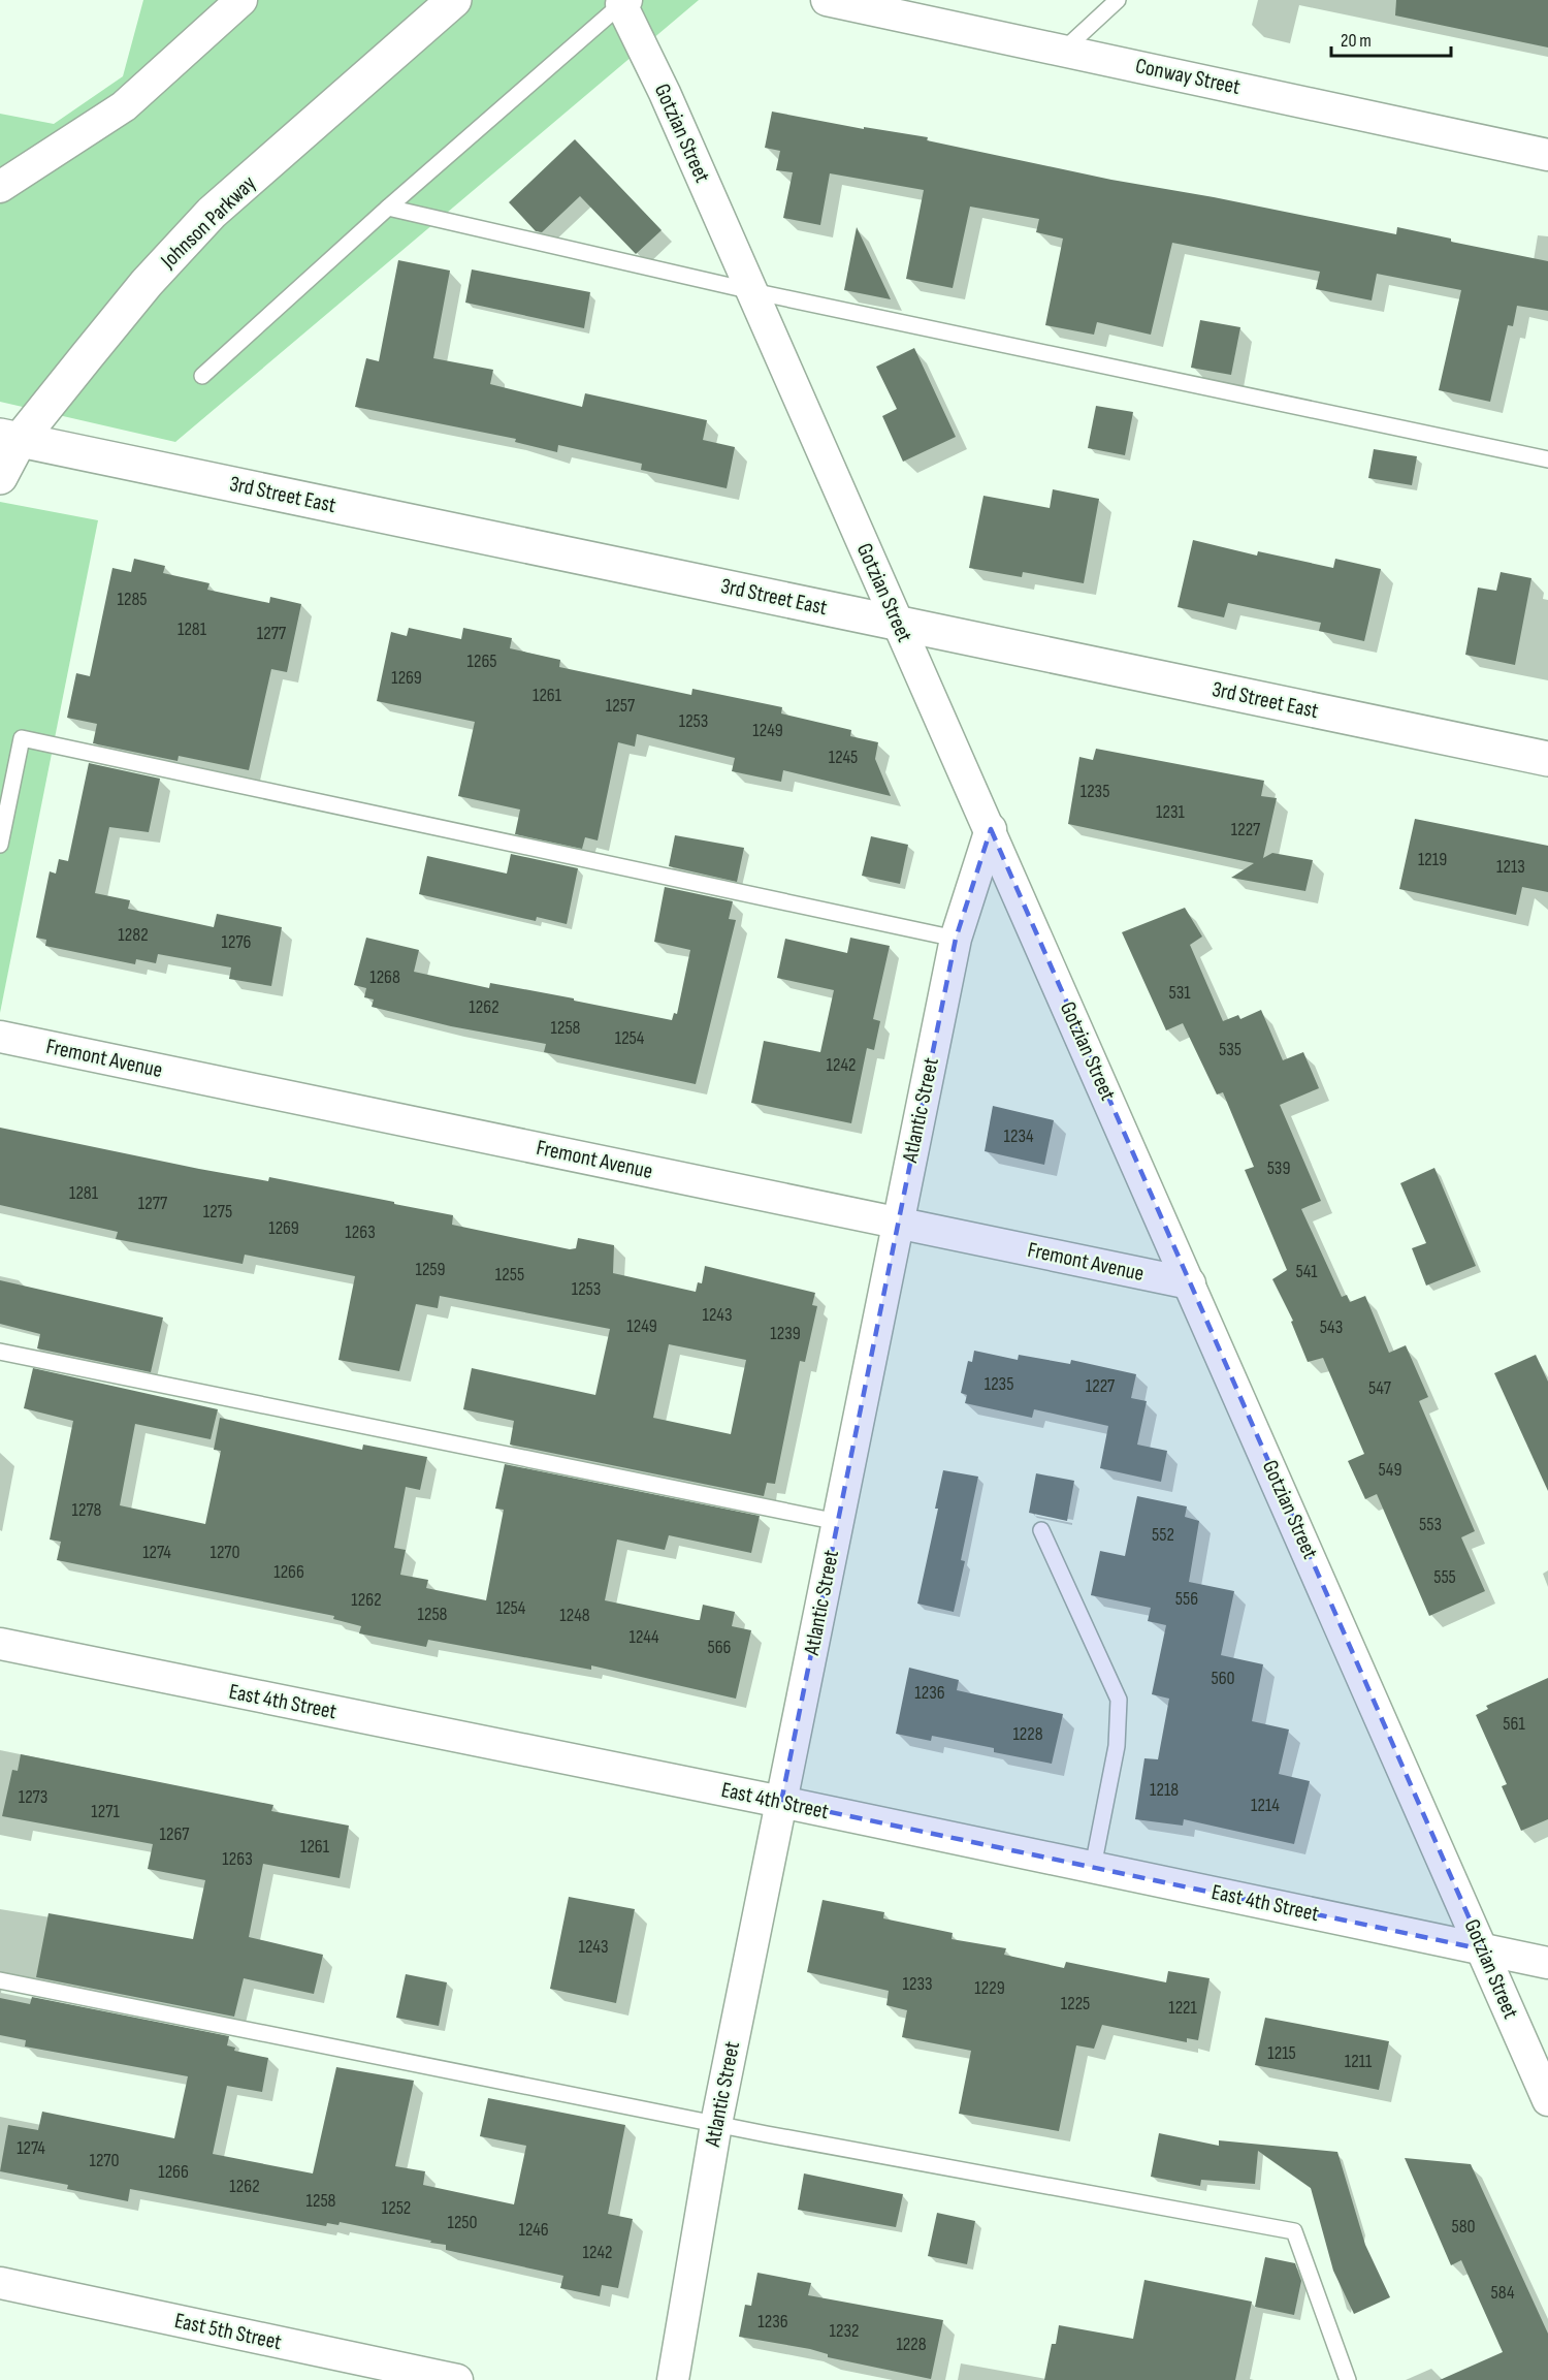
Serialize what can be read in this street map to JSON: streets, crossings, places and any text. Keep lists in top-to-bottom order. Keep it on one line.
{"streets":{"street":["Conway Street","Gotzian Street","Johnson Parkway","3rd Street East","Fremont Avenue","Atlantic Street","East 4th Street","East 5th Street"]},"crossings":[["Gotzian Street","3rd Street East"],["Gotzian Street","Fremont Avenue"],["Gotzian Street","Atlantic Street"],["Gotzian Street","East 4th Street"],["Johnson Parkway","3rd Street East"],["Fremont Avenue","Atlantic Street"],["Atlantic Street","East 4th Street"]],"house_numbers":["1285","1281","1277","1265","1269","1261","1257","1253","1249","1245","1235","1231","1227","1219","1213","1282","1276","1268","531","1262","1258","1254","535","1242","1234","539","1281","1277","1275","1269","1263","1259","541","1255","1253","1243","1249","543","1239","1235","1227","547","549","1278","553","552","1274","1270","1266","555","556","1262","1254","1258","1248","1244","566","560","1236","561","1228","1218","1273","1214","1271","1267","1261","1263","1243","1233","1229","1225","1221","1215","1211","1274","1270","1266","1262","1258","1252","1250","580","1246","1242","584","1236","1232","1228"],"scale_bar":"20 m"}
